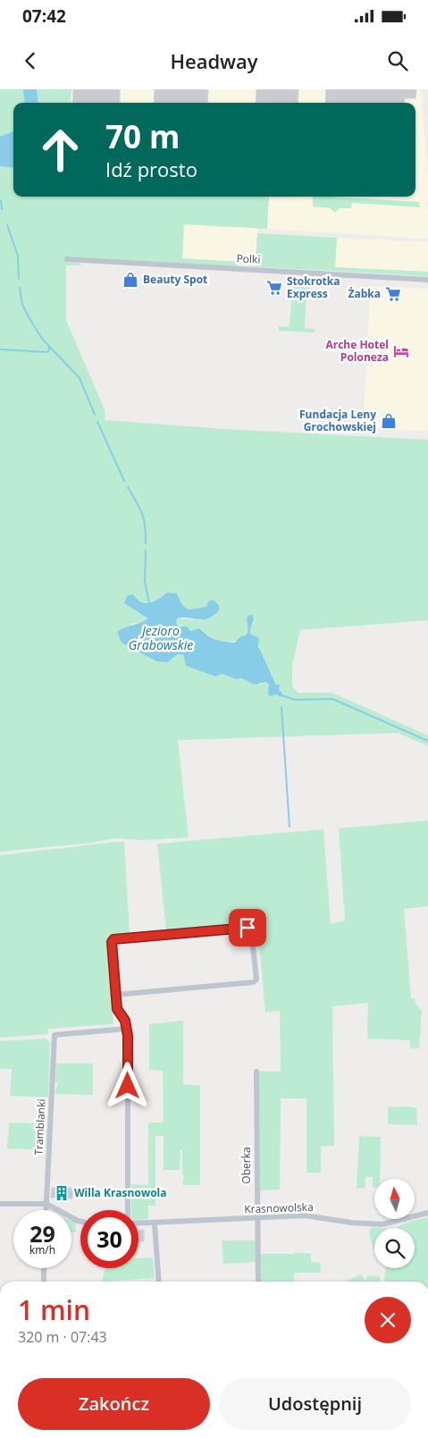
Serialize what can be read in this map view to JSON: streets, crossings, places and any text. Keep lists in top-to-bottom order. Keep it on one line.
{"streets":{"street":["Polki","Tramblanki","Oberka","Krasnowolska"]},"crossings":[["Oberka","Krasnowolska"]],"water":["Jezioro Grabowskie"],"places":{"shop":["Beauty Spot","Fundacja Leny Grochowskiej"],"supermarket":["Stokrotka Express","Żabka"],"hotel":["Arche Hotel Poloneza"],"building":["Willa Krasnowola"]},"north":"top","page":{"status":"07:42","header":"Headway","turn":["70 m","Idź prosto"],"speed":"29 km/h","limit":"30","heading":["1 min","320 m · 07:43"],"buttons":["Zakończ","Udostępnij"]}}
